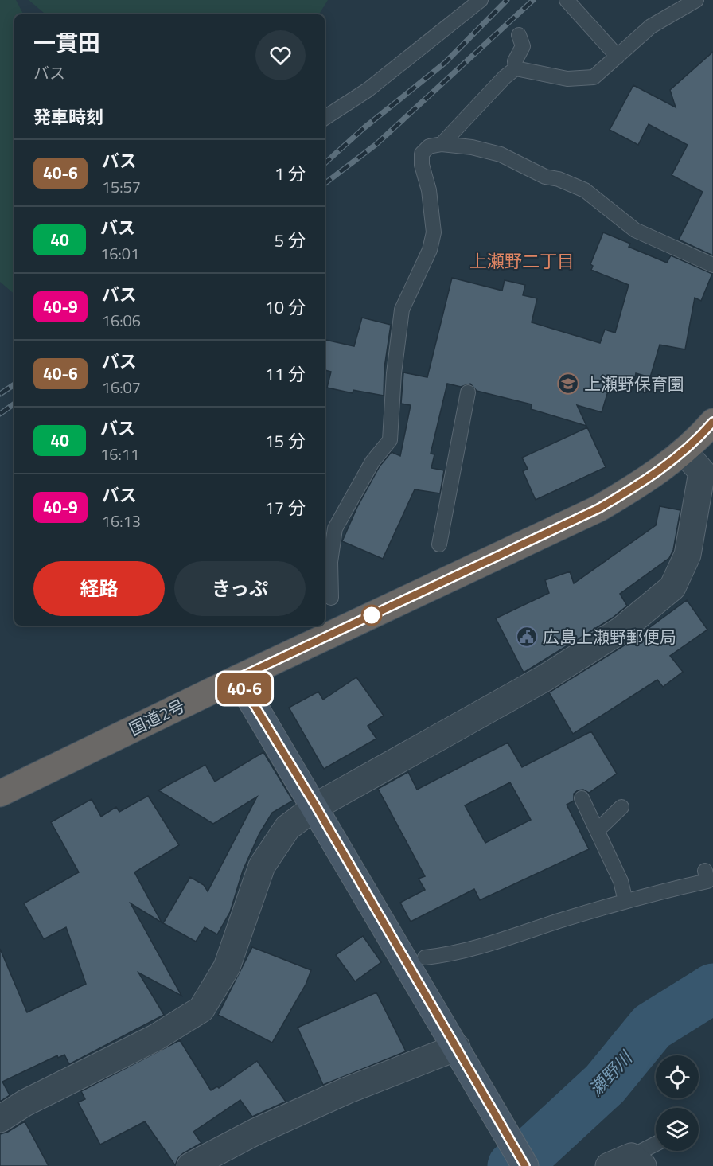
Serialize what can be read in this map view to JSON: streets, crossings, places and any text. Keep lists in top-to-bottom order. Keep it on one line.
{"streets":{"highway":["国道2号"]},"districts":["上瀬野二丁目"],"water":["瀬野川"],"places":{"school or university":["上瀬野保育園"],"public building":["広島上瀬野郵便局"]},"lines":["bus line 40-6"],"page":{"on_map":"40-6","heading":[["一貫田","バス"],"発車時刻"],"list":[{"mark":"40-6","name":"バス","note":"15:57","value":"1 分"},{"mark":"40","name":"バス","note":"16:01","value":"5 分"},{"mark":"40-9","name":"バス","note":"16:06","value":"10 分"},{"mark":"40-6","name":"バス","note":"16:07","value":"11 分"},{"mark":"40","name":"バス","note":"16:11","value":"15 分"},{"mark":"40-9","name":"バス","note":"16:13","value":"17 分"}],"buttons":["経路","きっぷ"]}}
